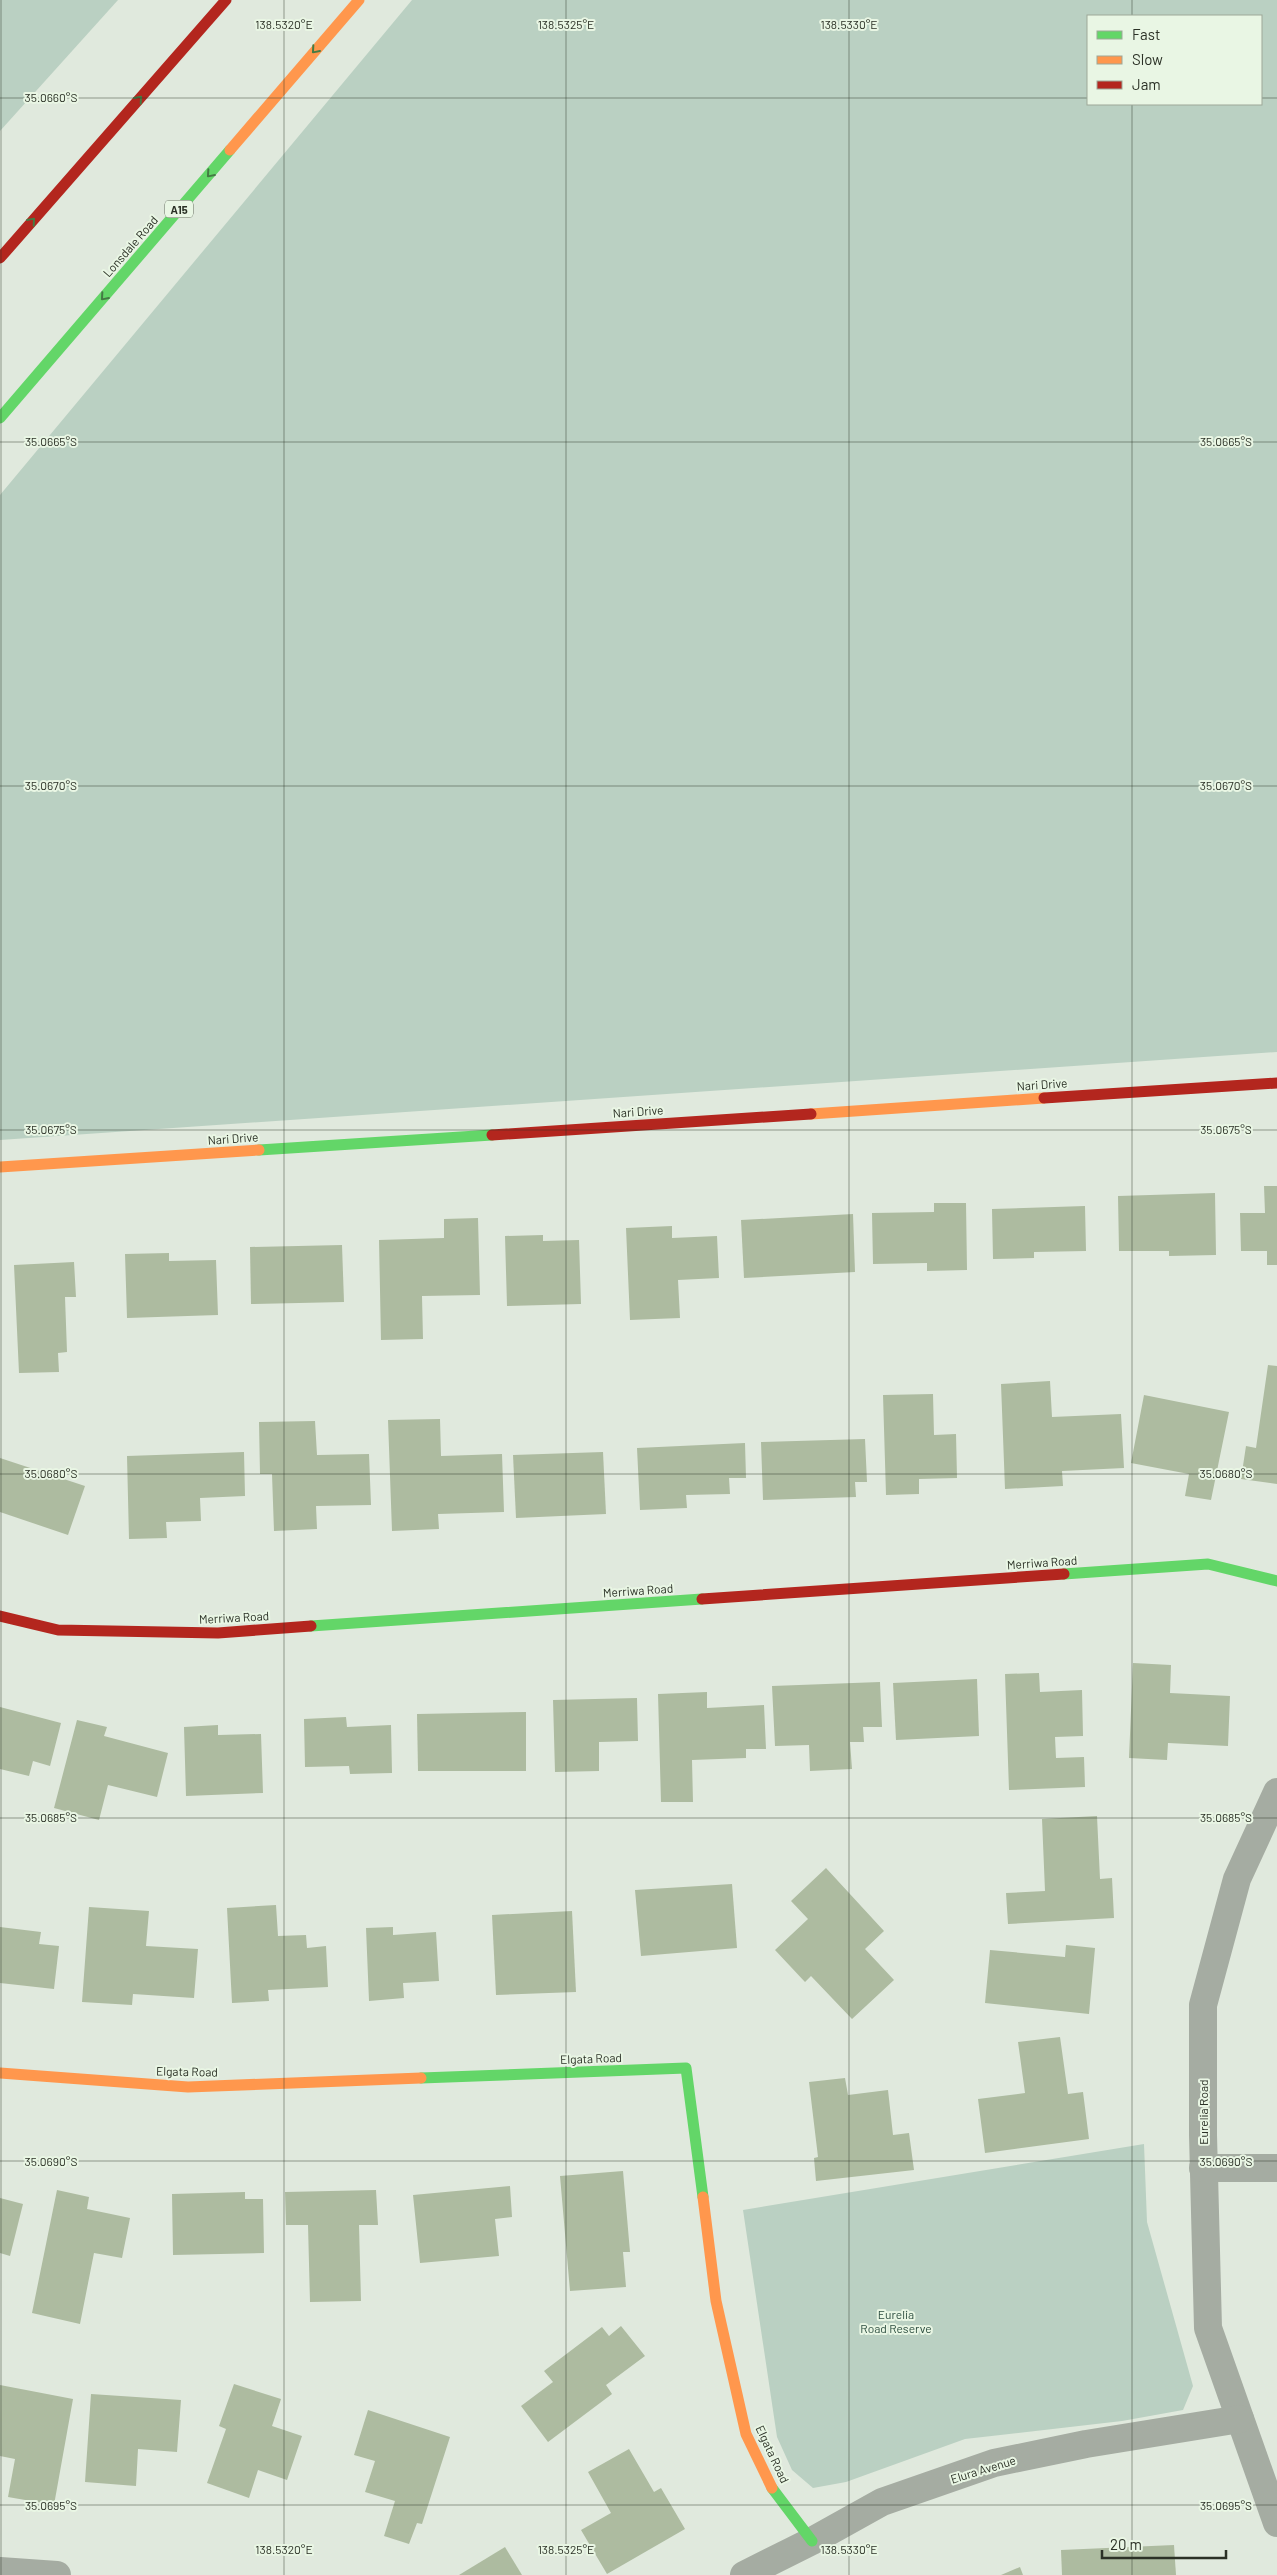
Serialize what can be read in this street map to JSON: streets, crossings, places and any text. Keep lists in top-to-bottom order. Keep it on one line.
{"streets":{"street":["A15","Lonsdale Road","Nari Drive","Merriwa Road","Elgata Road","Eurelia Road","Elura Avenue"]},"crossings":[["Elgata Road","Elura Avenue"],["Eurelia Road","Elura Avenue"]],"one_way":["Lonsdale Road"],"parks":["Eurelia Road Reserve"],"legend":["Fast","Slow","Jam"],"scale_bar":"20 m","coordinates":["138.5320°E","138.5325°E","138.5330°E","35.0660°S","35.0665°S","35.0670°S","35.0675°S","35.0680°S","35.0685°S","35.0690°S","35.0695°S"]}
